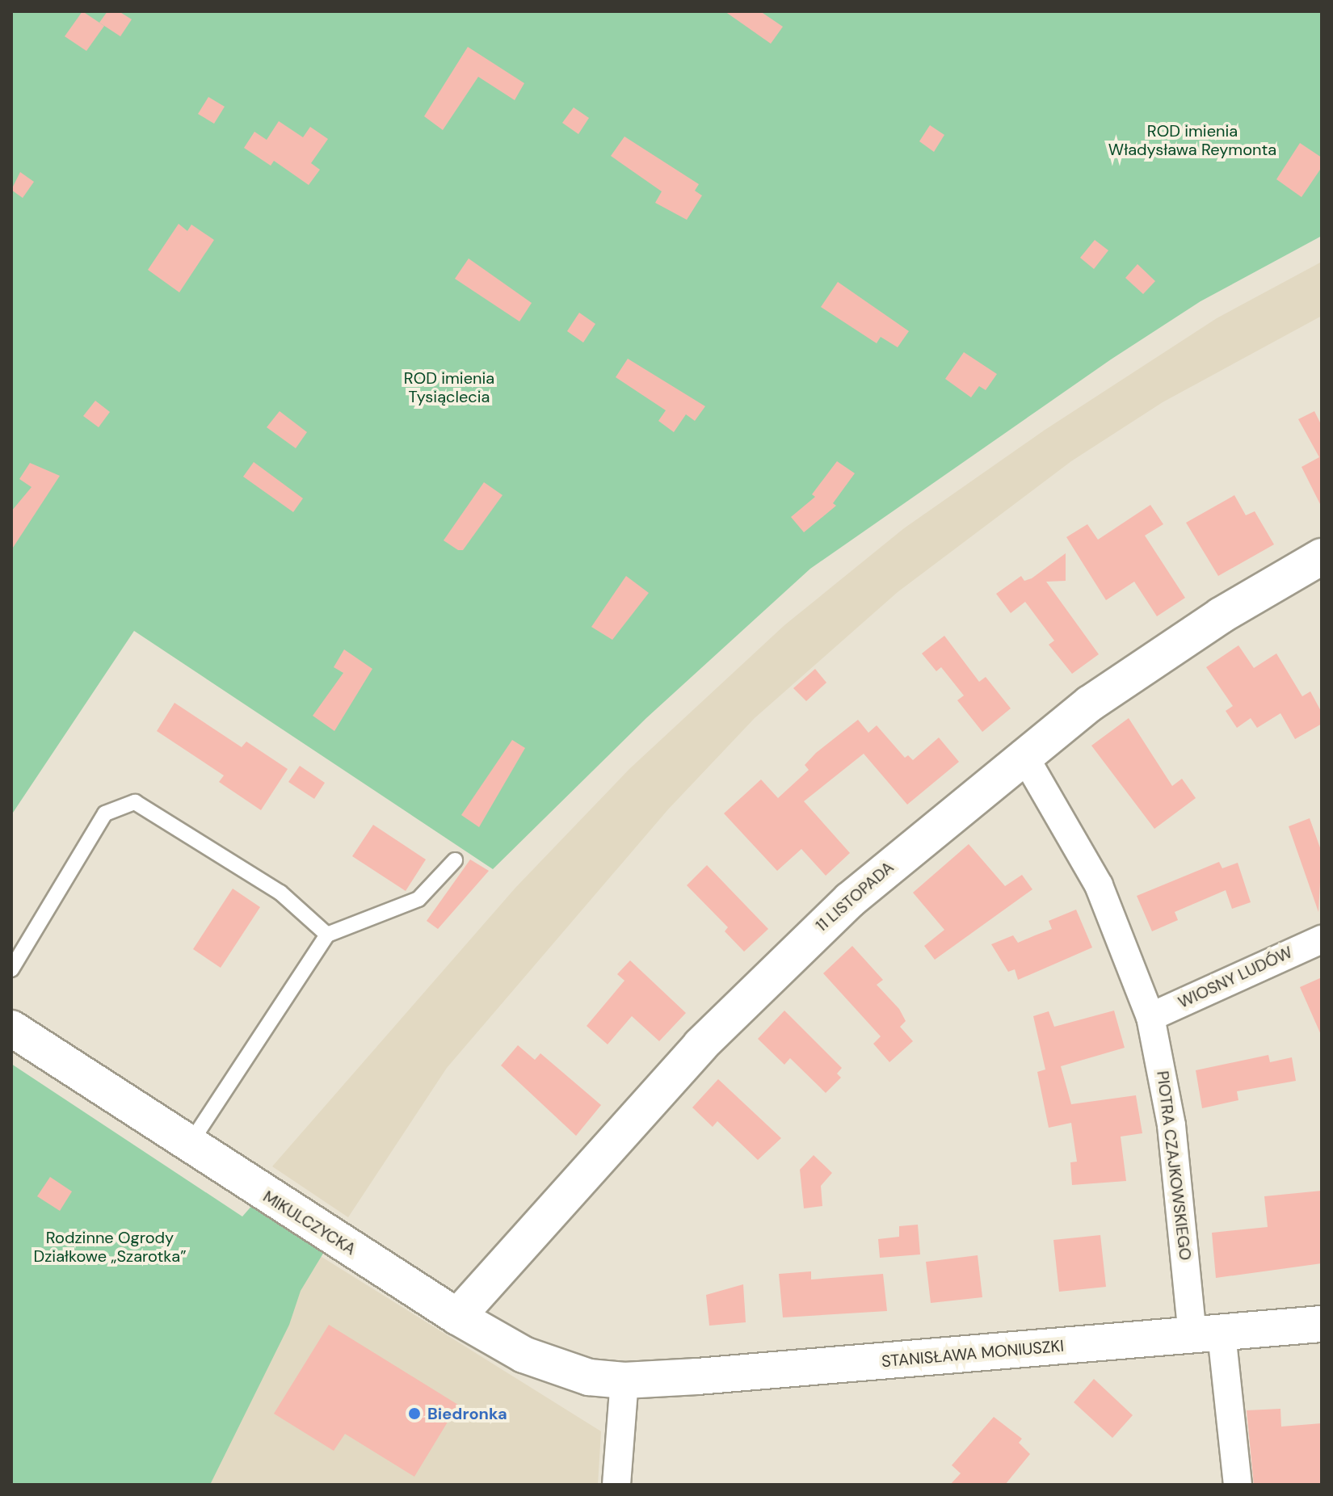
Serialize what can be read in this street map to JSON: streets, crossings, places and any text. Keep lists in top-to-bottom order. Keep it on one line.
{"streets":{"street":["11 LISTOPADA","WIOSNY LUDÓW","PIOTRA CZAJKOWSKIEGO","MIKULCZYCKA","STANISŁAWA MONIUSZKI"]},"crossings":[["11 LISTOPADA","PIOTRA CZAJKOWSKIEGO"],["11 LISTOPADA","MIKULCZYCKA"],["WIOSNY LUDÓW","PIOTRA CZAJKOWSKIEGO"],["PIOTRA CZAJKOWSKIEGO","STANISŁAWA MONIUSZKI"],["MIKULCZYCKA","STANISŁAWA MONIUSZKI"]],"parks":["ROD imienia Władysława Reymonta","ROD imienia Tysiąclecia","Rodzinne Ogrody Działkowe „Szarotka”"],"places":["Biedronka"]}
